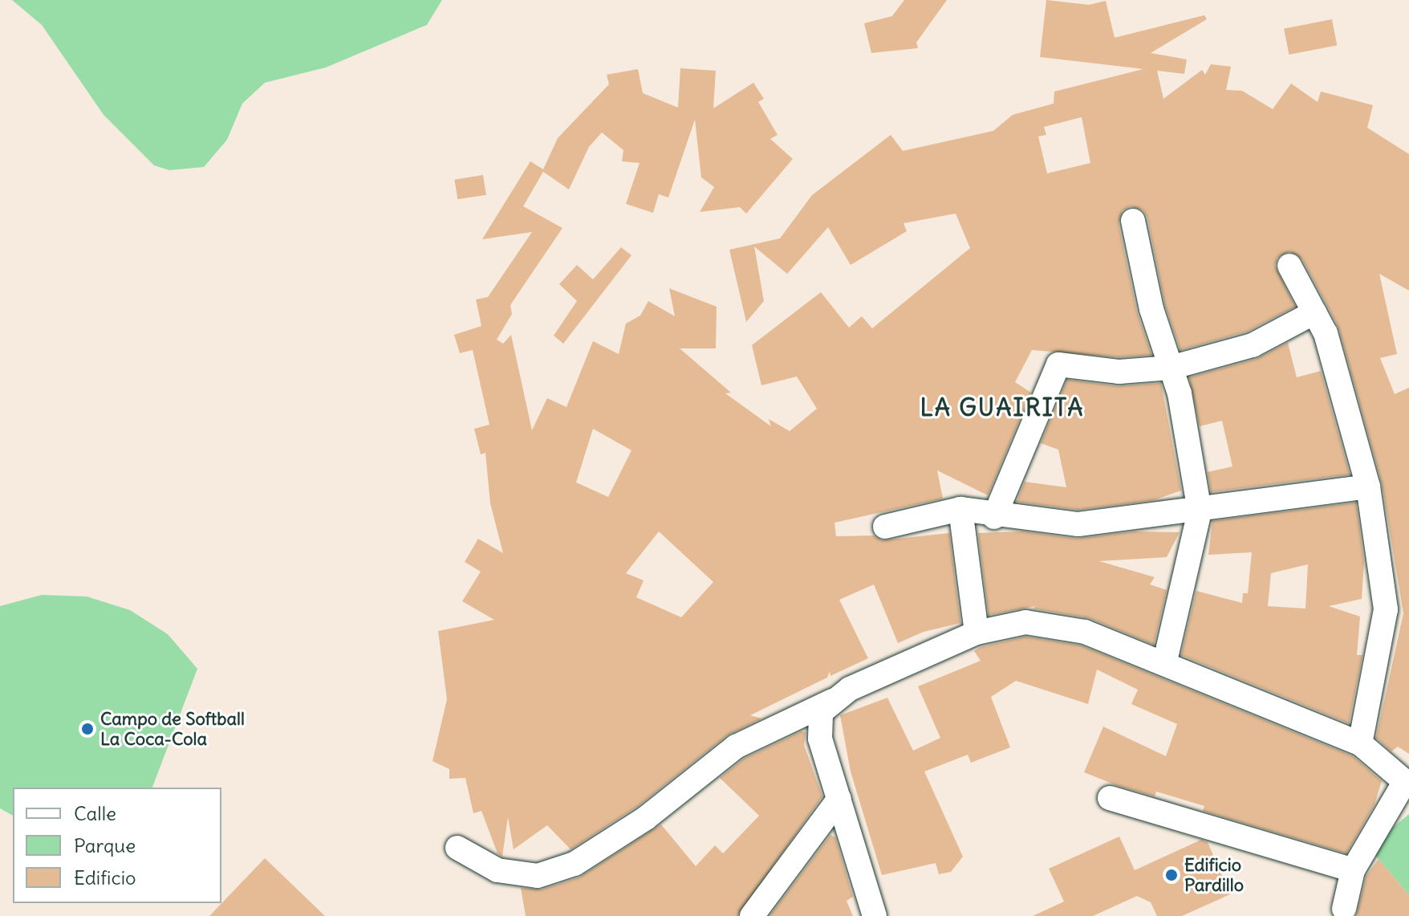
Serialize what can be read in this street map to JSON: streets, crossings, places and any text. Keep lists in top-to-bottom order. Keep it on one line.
{"districts":["LA GUAIRITA"],"places":["Campo de Softball La Coca-Cola","Edificio Pardillo"],"legend":["Calle","Parque","Edificio"]}
